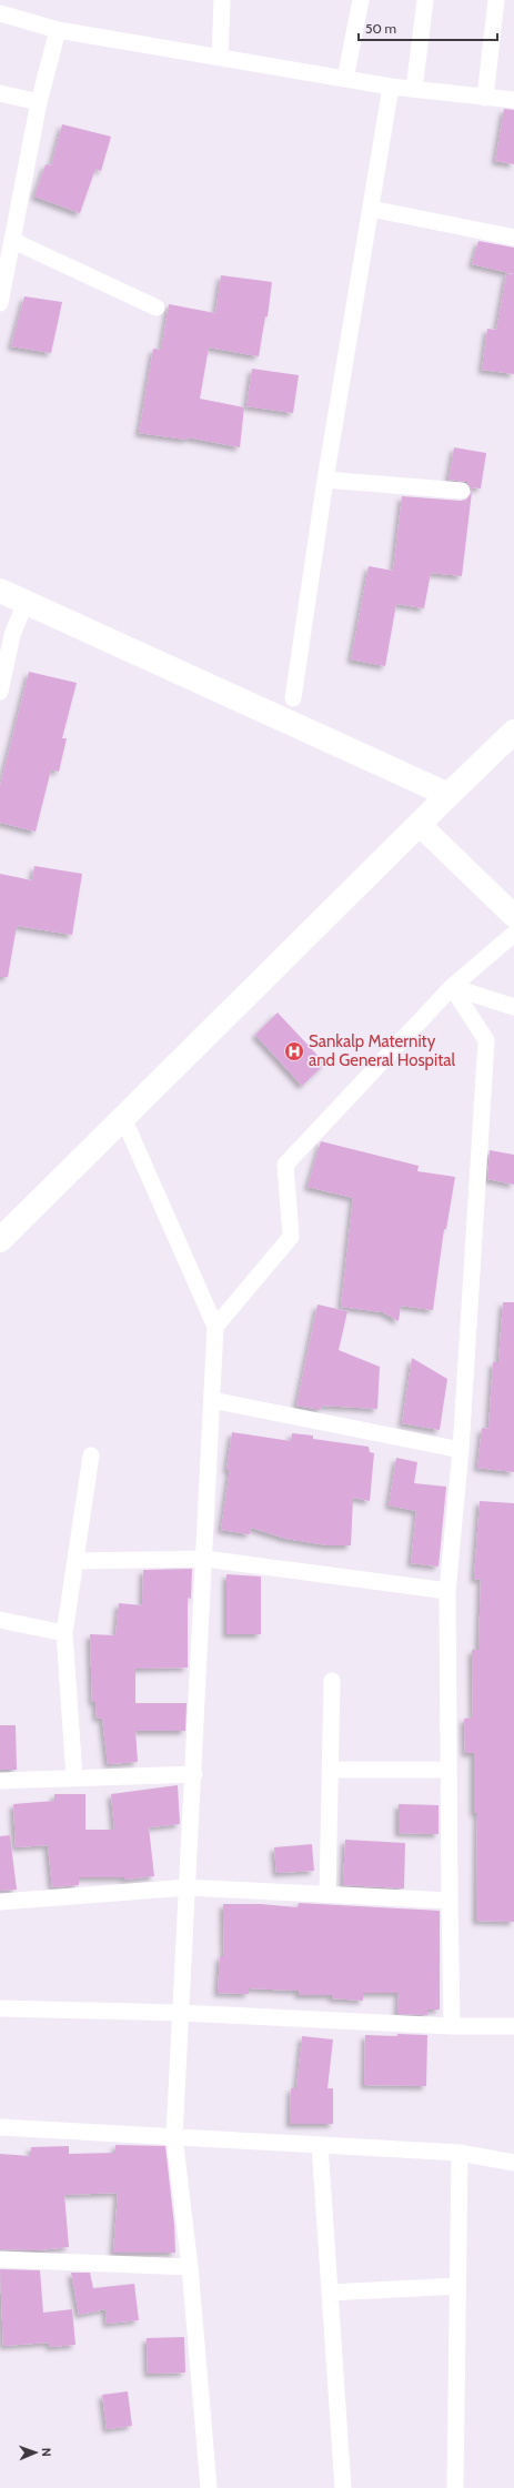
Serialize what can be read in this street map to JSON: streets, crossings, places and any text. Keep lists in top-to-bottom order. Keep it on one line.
{"places":{"hospital":["Sankalp Maternity and General Hospital"]},"scale_bar":"50 m","north":"right"}
